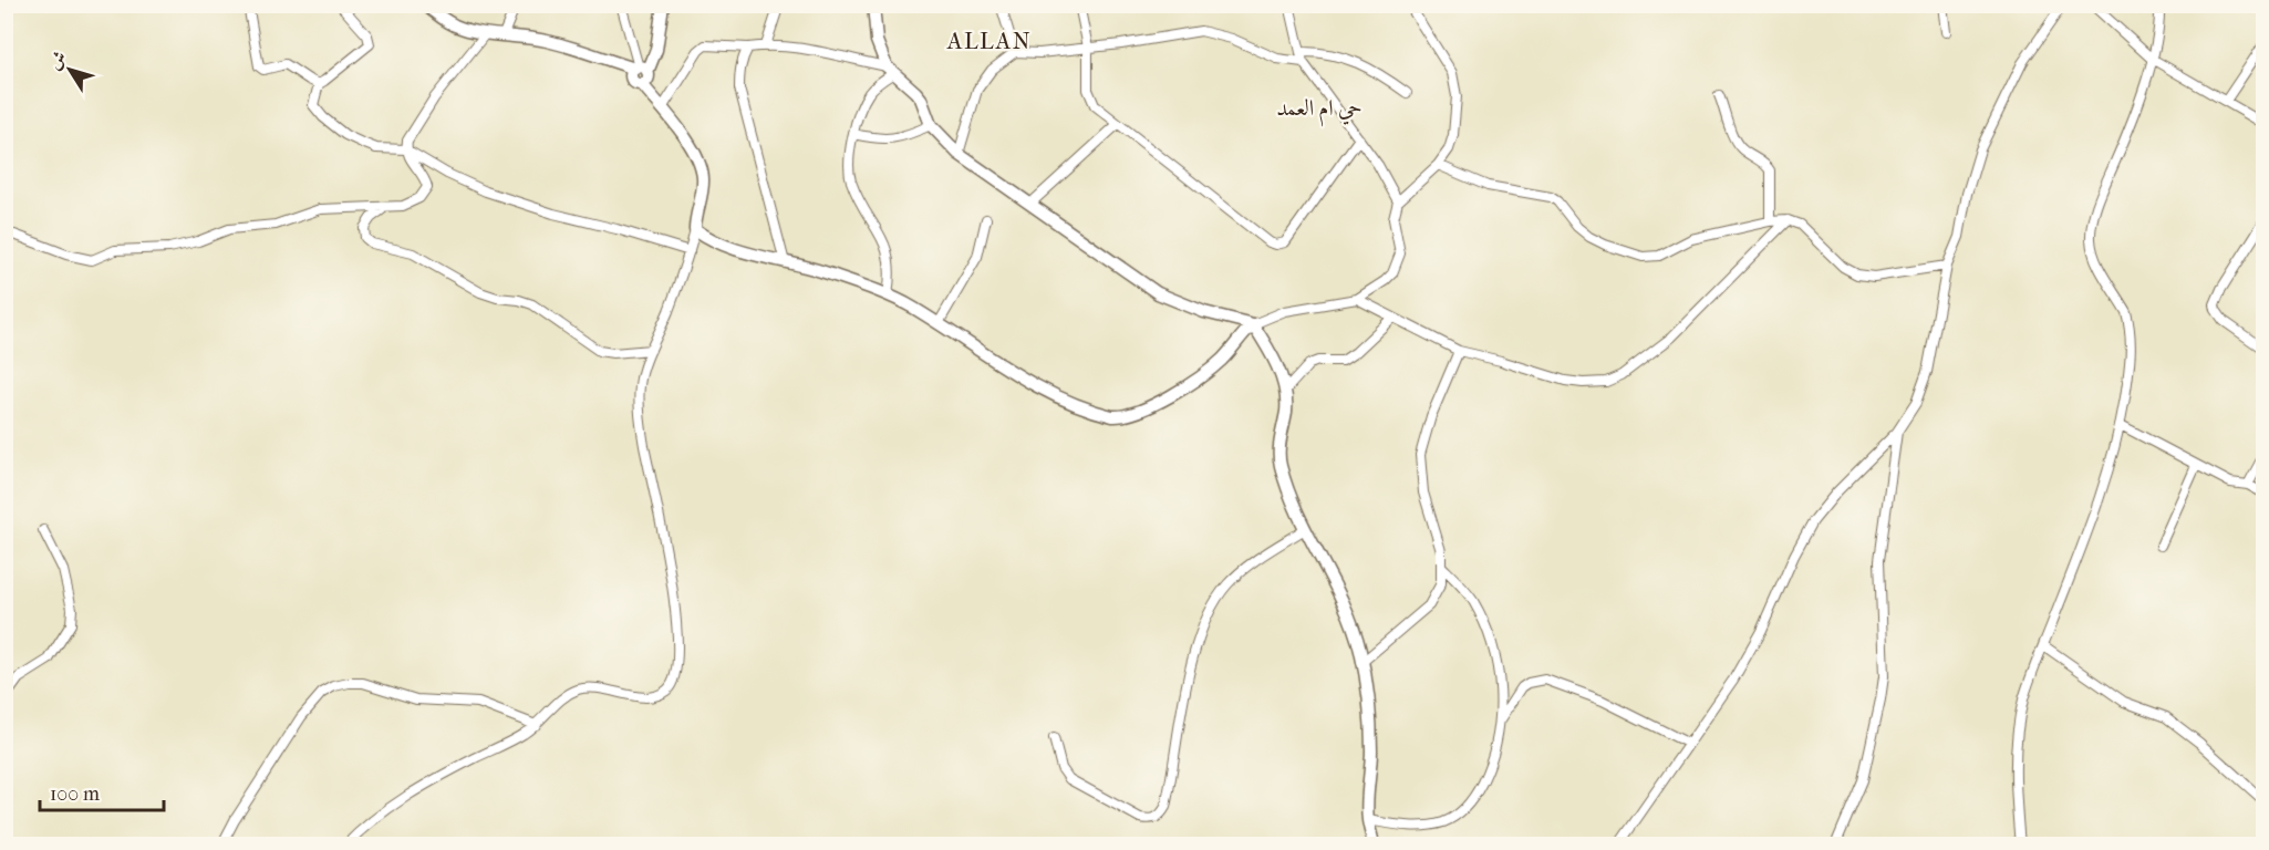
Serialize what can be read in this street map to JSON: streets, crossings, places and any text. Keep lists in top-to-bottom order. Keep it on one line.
{"districts":["ALLAN","حي ام العمد"],"scale_bar":"100 m","north":"top left"}
